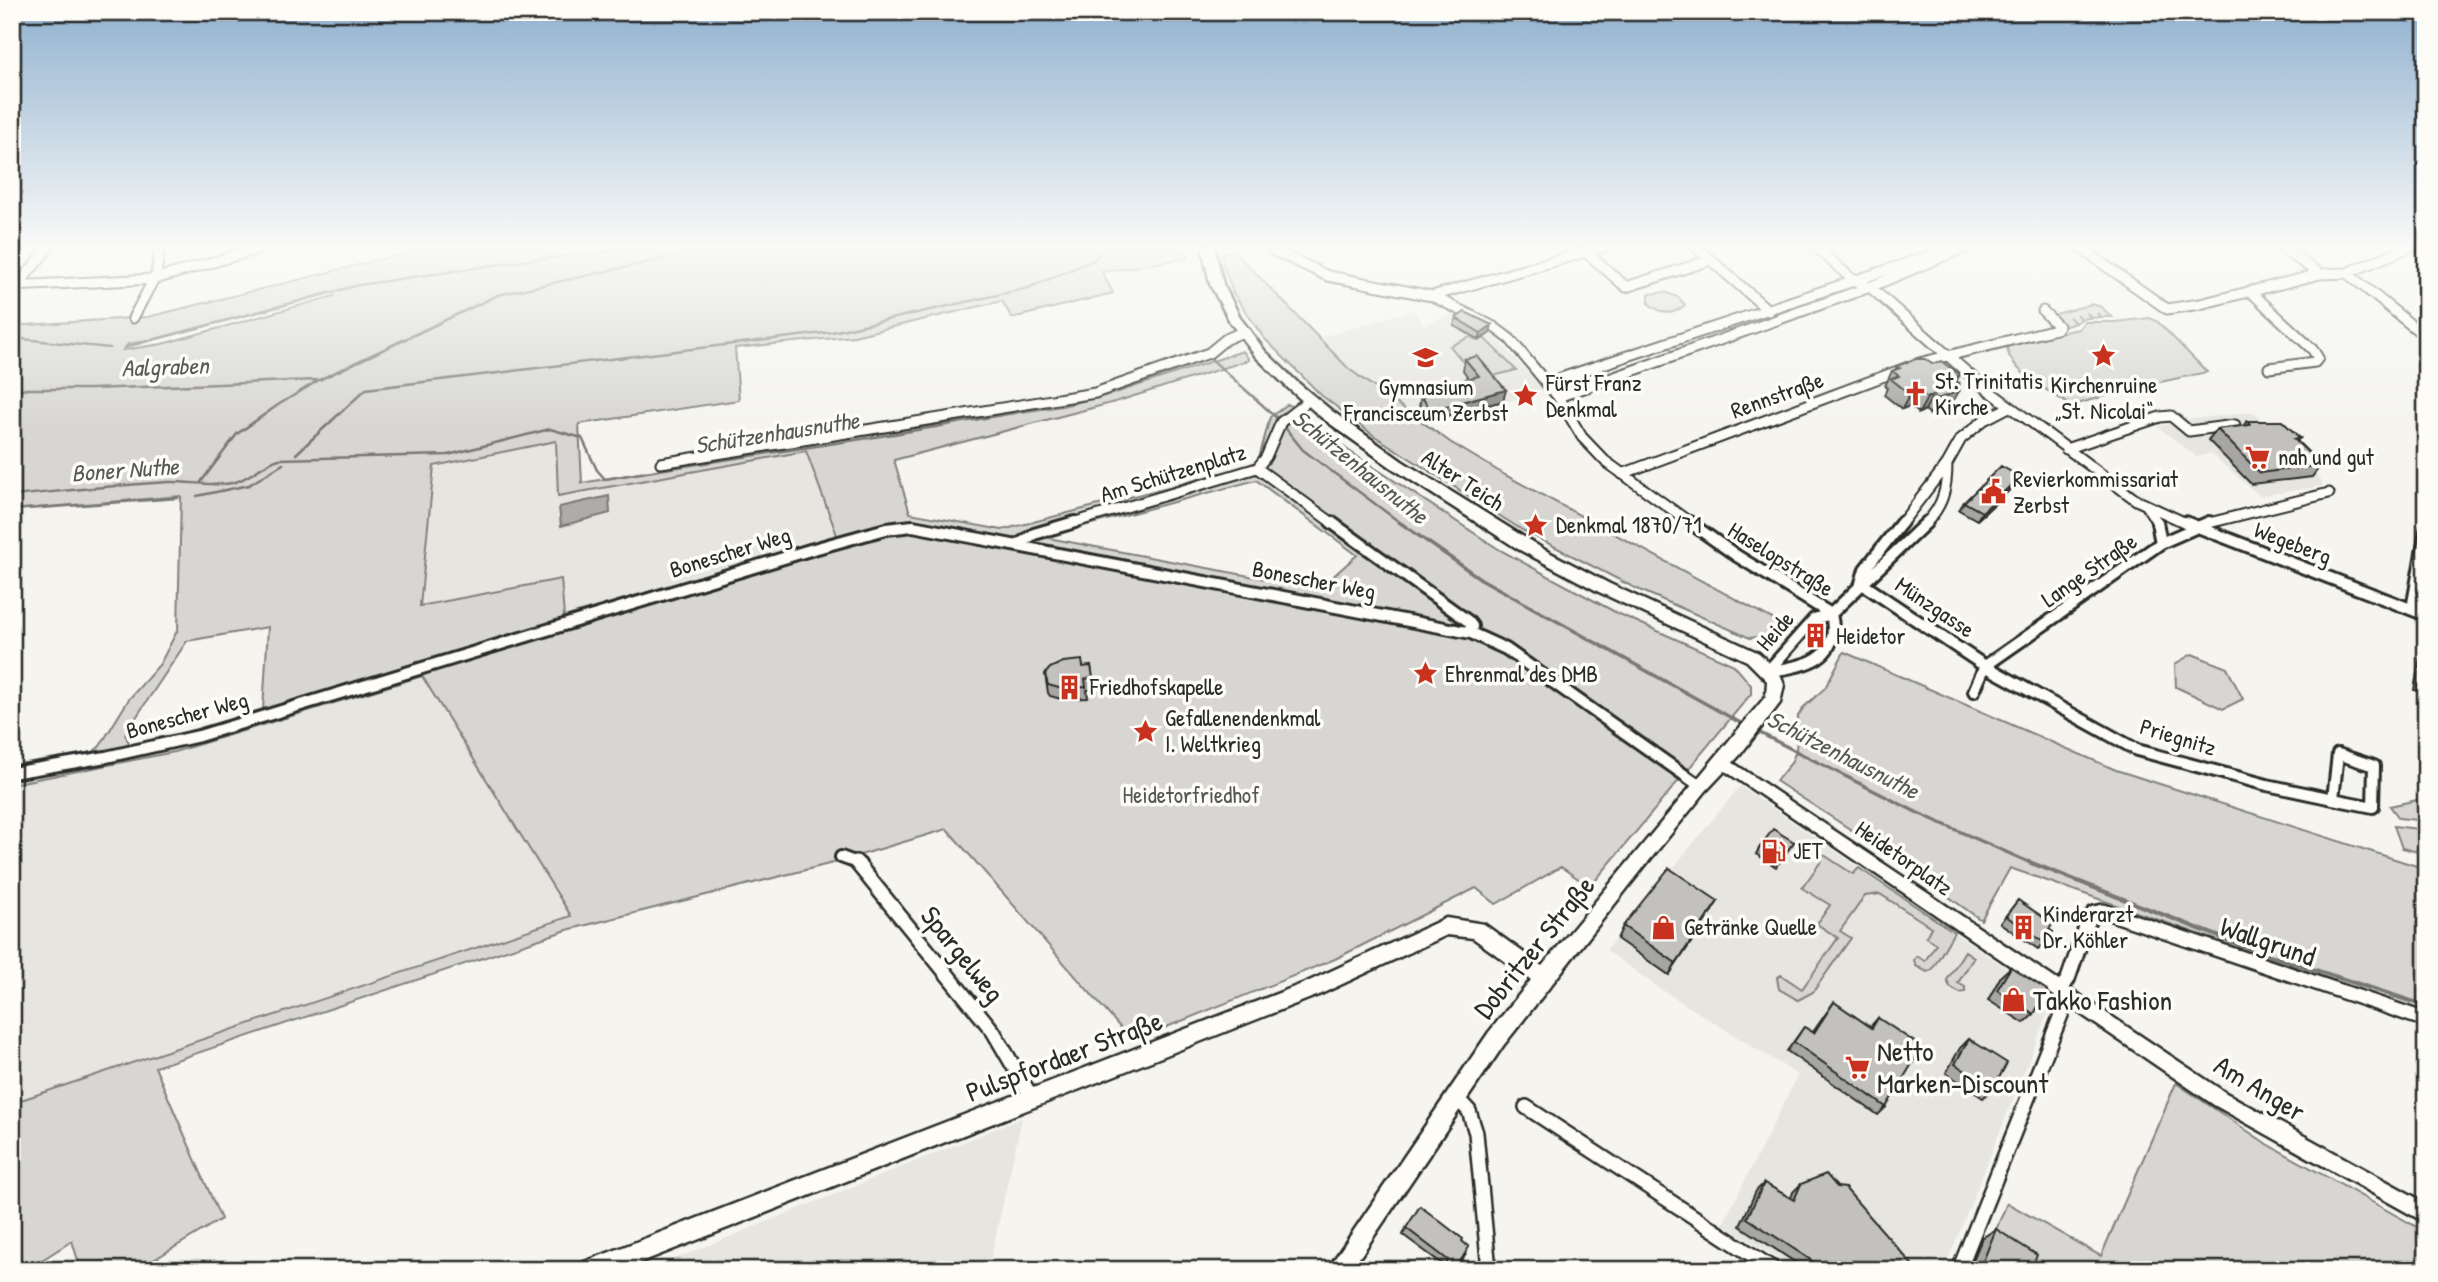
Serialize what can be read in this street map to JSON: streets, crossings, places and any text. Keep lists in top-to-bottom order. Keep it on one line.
{"streets":{"main road":["Alter Teich","Dobritzer Straße","Pulspfordaer Straße"],"street":["Rennstraße","Am Schützenplatz","Wegeberg","Bonescher Weg","Haselopstraße","Lange Straße","Münzgasse","Heide","Priegnitz","Heidetorplatz","Wallgrund","Spargelweg","Am Anger"]},"crossings":[["Rennstraße","Wegeberg"],["Rennstraße","Haselopstraße"],["Am Schützenplatz","Alter Teich"],["Am Schützenplatz","Bonescher Weg"],["Alter Teich","Heide"],["Alter Teich","Dobritzer Straße"],["Wegeberg","Lange Straße"],["Wegeberg","Heide"],["Bonescher Weg","Dobritzer Straße"],["Haselopstraße","Heide"],["Lange Straße","Münzgasse"],["Lange Straße","Priegnitz"],["Münzgasse","Heide"],["Münzgasse","Priegnitz"],["Heide","Dobritzer Straße"],["Heidetorplatz","Wallgrund"],["Heidetorplatz","Dobritzer Straße"],["Heidetorplatz","Am Anger"],["Wallgrund","Am Anger"],["Dobritzer Straße","Pulspfordaer Straße"],["Spargelweg","Pulspfordaer Straße"]],"water":["Aalgraben","Schützenhausnuthe","Boner Nuthe"],"parks":["Heidetorfriedhof"],"places":{"place":["Kirchenruine „St. Nicolai“","Fürst Franz Denkmal","Denkmal 1870/71","Ehrenmal des DMB","Gefallenendenkmal I. Weltkrieg"],"school or university":["Gymnasium Francisceum Zerbst"],"church":["St. Trinitatis Kirche"],"supermarket":["nah und gut","Netto Marken-Discount"],"public building":["Revierkommissariat Zerbst"],"building":["Heidetor","Friedhofskapelle","Kinderarzt Dr. Köhler"],"fuel station":["JET"],"shop":["Getränke Quelle","Takko Fashion"]}}
